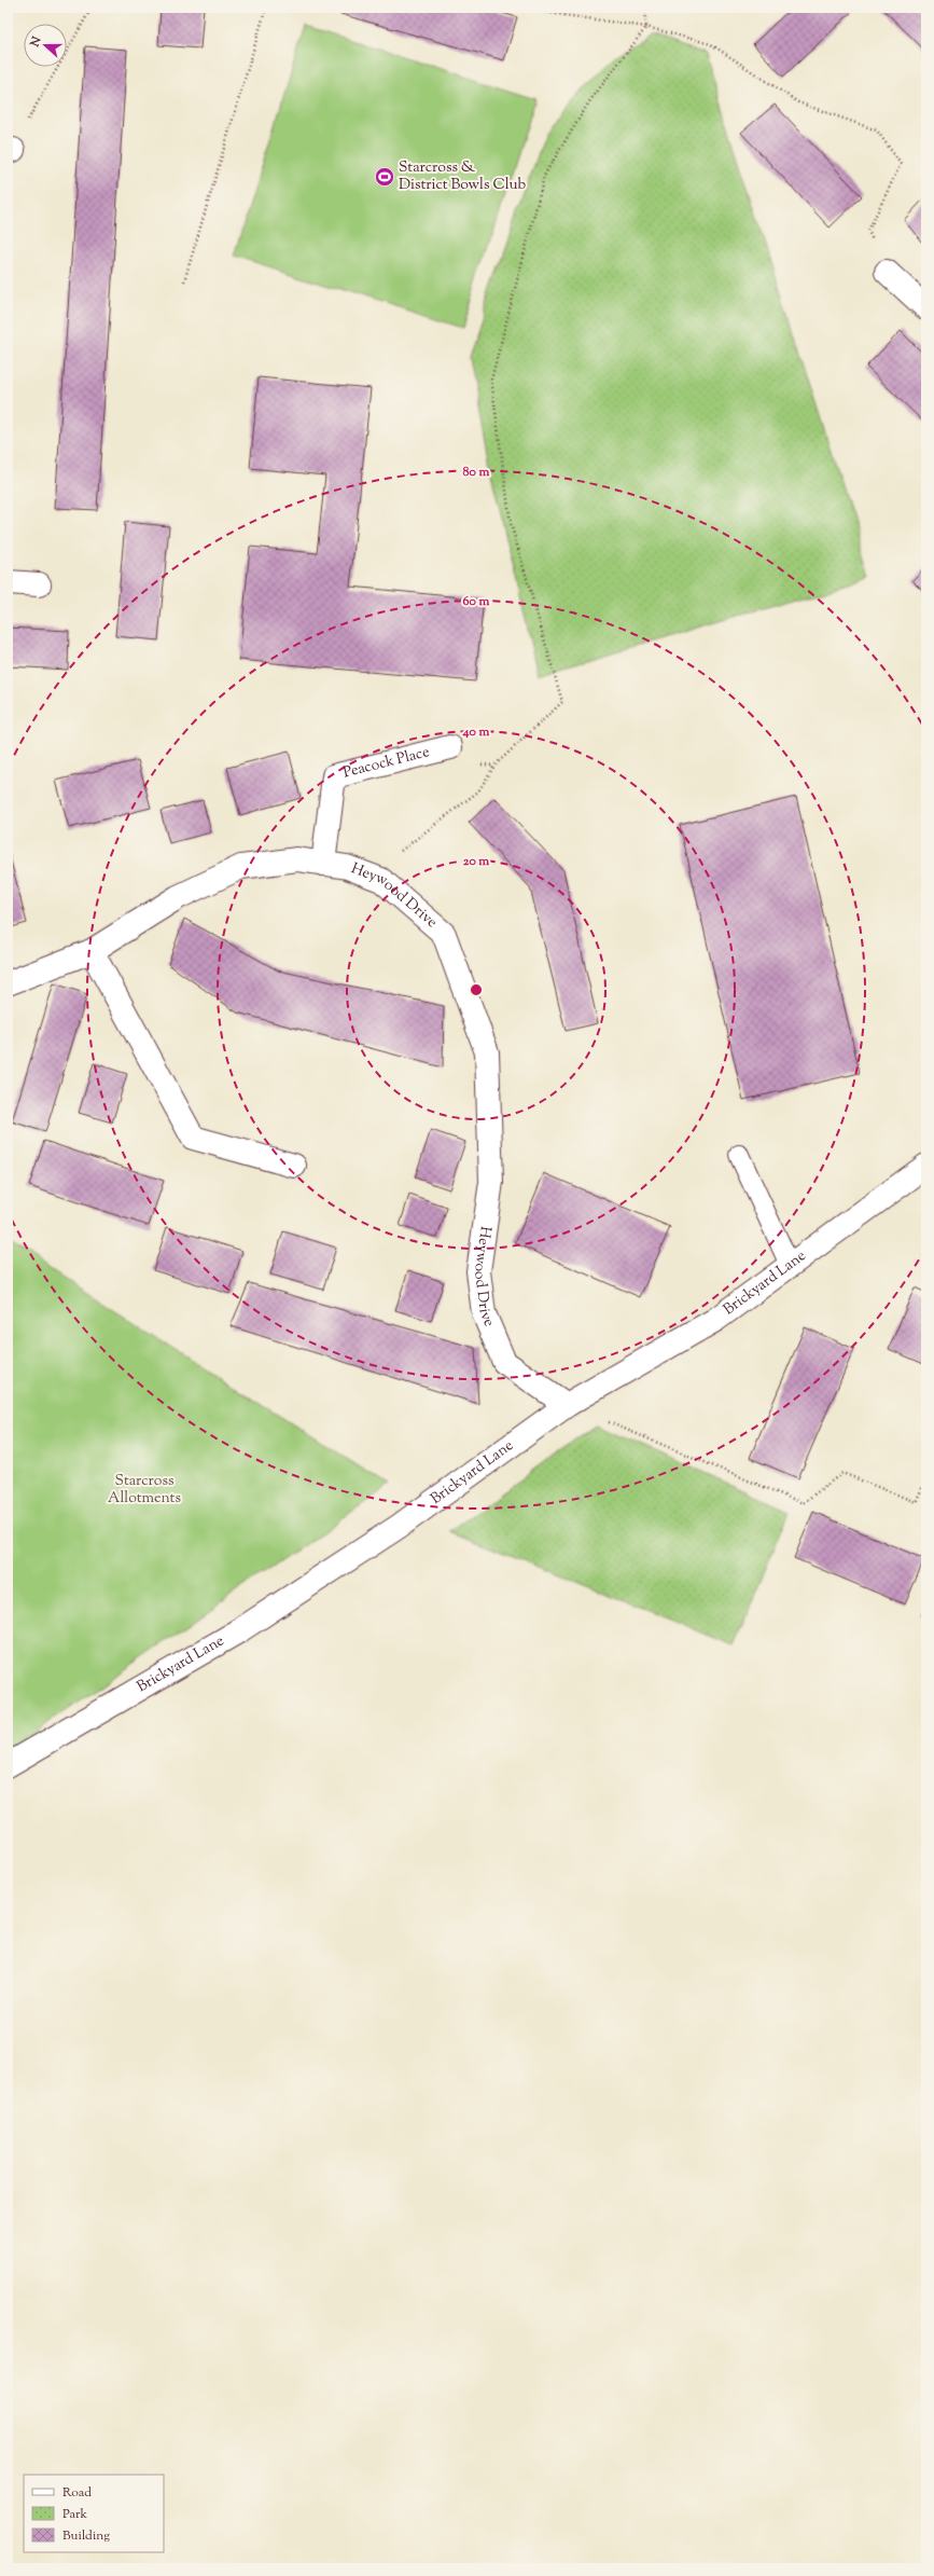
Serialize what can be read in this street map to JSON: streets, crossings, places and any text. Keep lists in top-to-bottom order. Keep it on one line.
{"streets":{"street":["Peacock Place","Heywood Drive","Brickyard Lane"]},"crossings":[["Peacock Place","Heywood Drive"],["Heywood Drive","Brickyard Lane"]],"parks":["Starcross Allotments"],"places":{"sports":["Starcross & District Bowls Club"]},"legend":["Road","Park","Building"],"north":"left","rings":["80 m","60 m","40 m","20 m"]}
